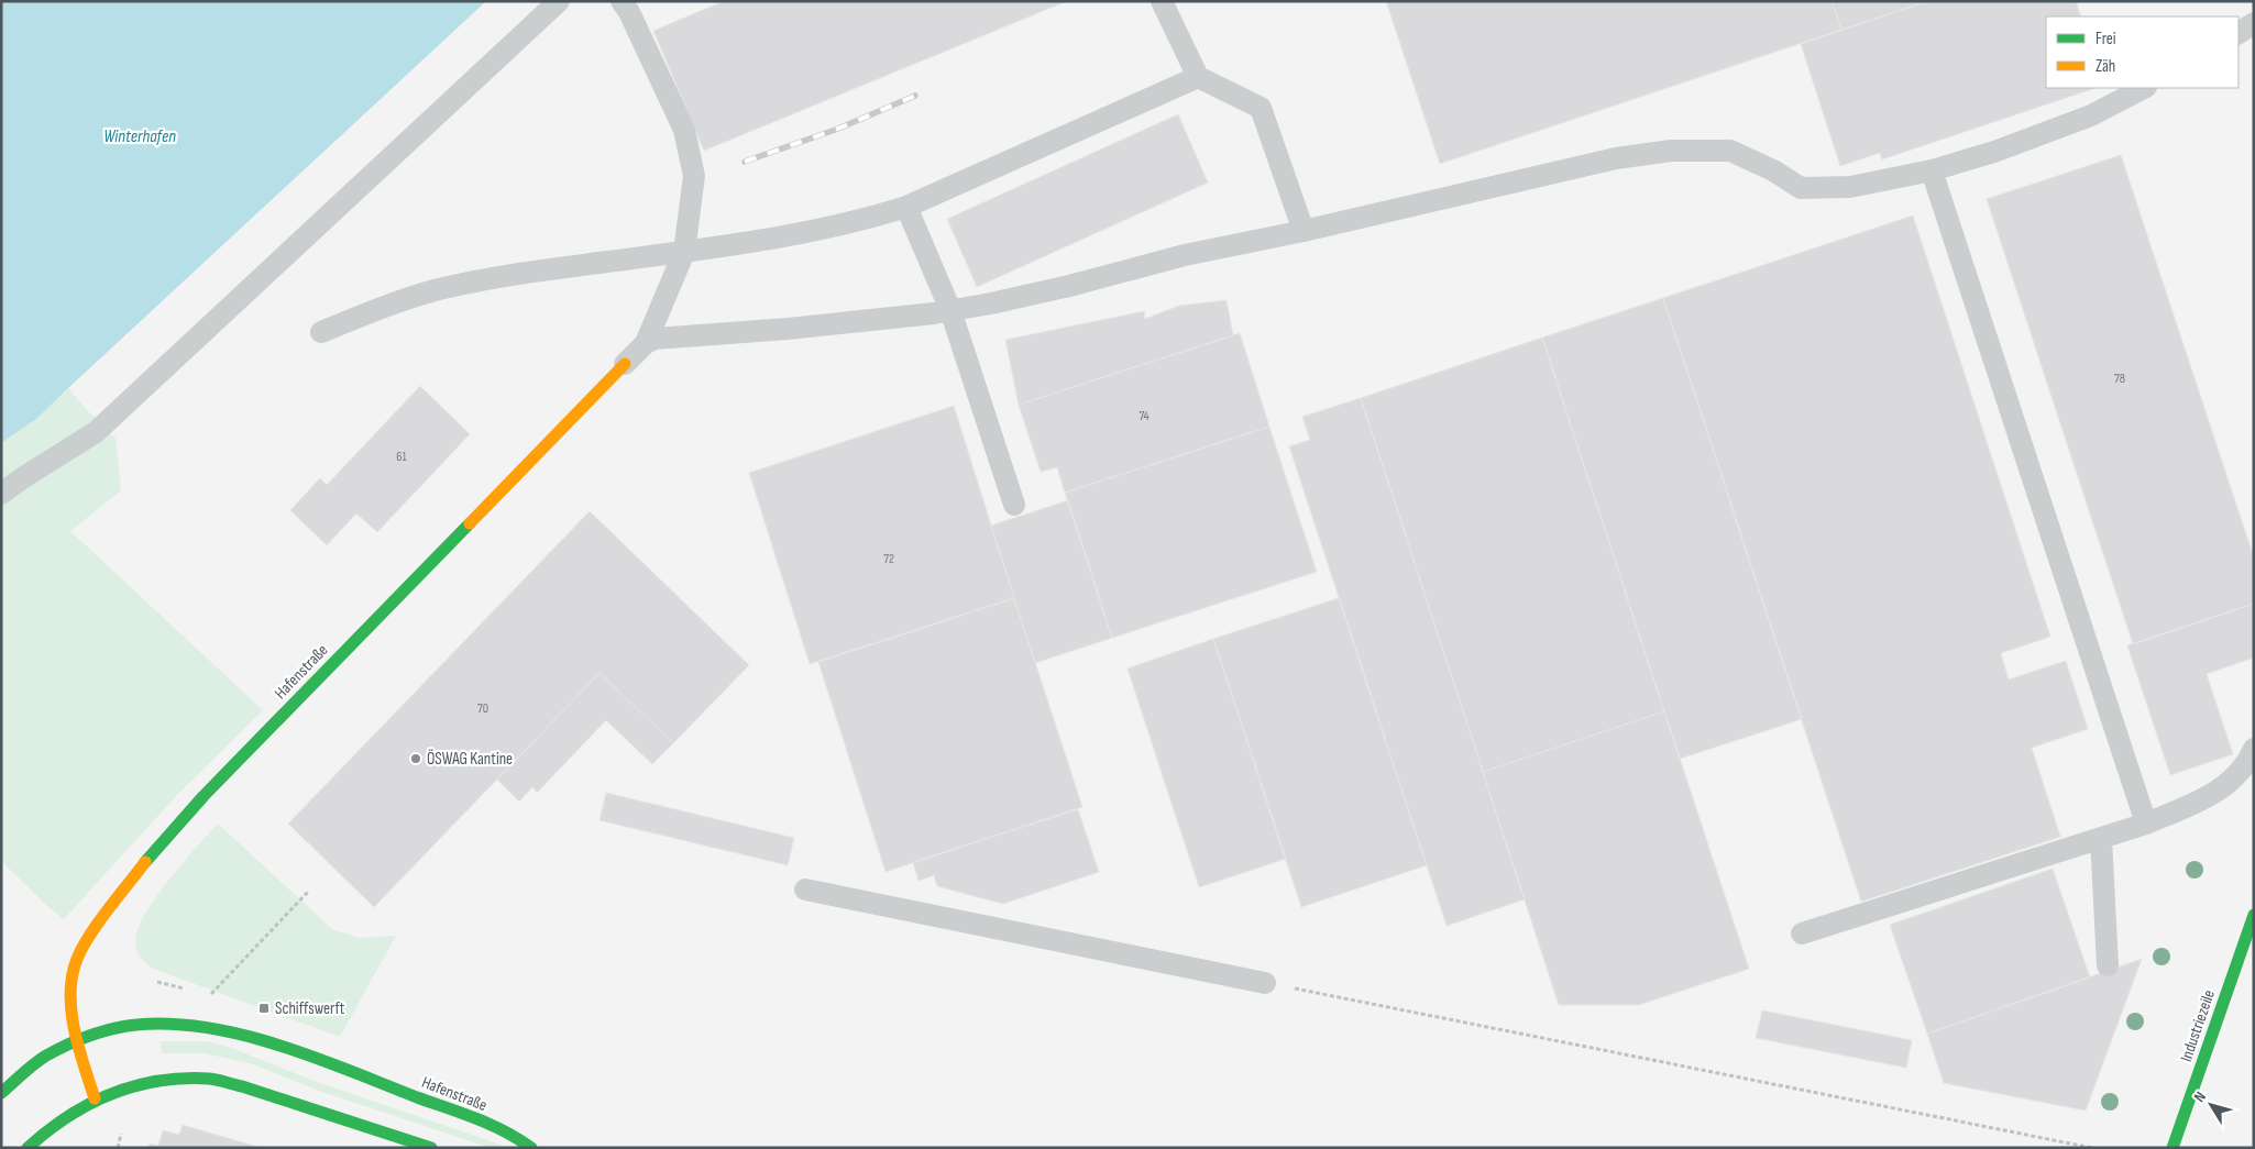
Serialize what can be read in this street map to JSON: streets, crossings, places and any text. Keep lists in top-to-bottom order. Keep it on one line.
{"streets":{"street":["Hafenstraße","Industriezeile"]},"water":["Winterhafen"],"places":{"other":["ÖSWAG Kantine"],"transit":["Schiffswerft"]},"house_numbers":["78","74","61","72","70"],"legend":["Frei","Zäh"],"north":"top left"}
